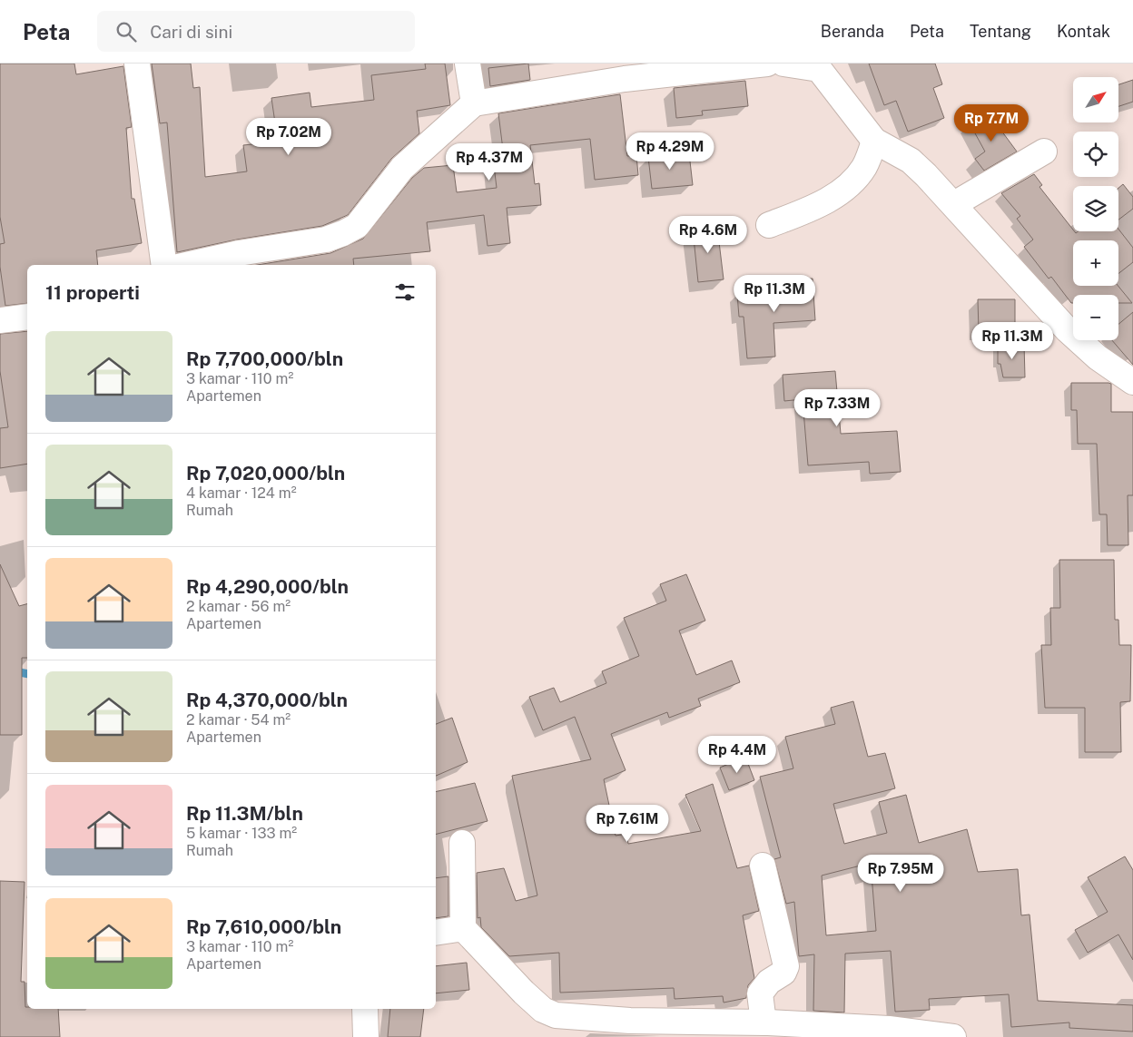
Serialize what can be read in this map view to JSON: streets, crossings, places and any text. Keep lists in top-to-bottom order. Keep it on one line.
{"north":"top right","page":{"header":"Peta","search":"Cari di sini","nav":["Beranda","Peta","Tentang","Kontak"],"map_buttons":["+","−"],"price":["Rp 7.7M","Rp 7.02M","Rp 4.29M","Rp 4.37M","Rp 4.6M","Rp 11.3M","Rp 11.3M","Rp 7.33M","Rp 4.4M","Rp 7.61M","Rp 7.95M"],"heading":"11 properti","list":[{"name":"Rp 7,700,000/bln","note":"3 kamar · 110 m² · Apartemen"},{"name":"Rp 7,020,000/bln","note":"4 kamar · 124 m² · Rumah"},{"name":"Rp 4,290,000/bln","note":"2 kamar · 56 m² · Apartemen"},{"name":"Rp 4,370,000/bln","note":"2 kamar · 54 m² · Apartemen"},{"name":"Rp 11.3M/bln","note":"5 kamar · 133 m² · Rumah"},{"name":"Rp 7,610,000/bln","note":"3 kamar · 110 m² · Apartemen"}]}}
